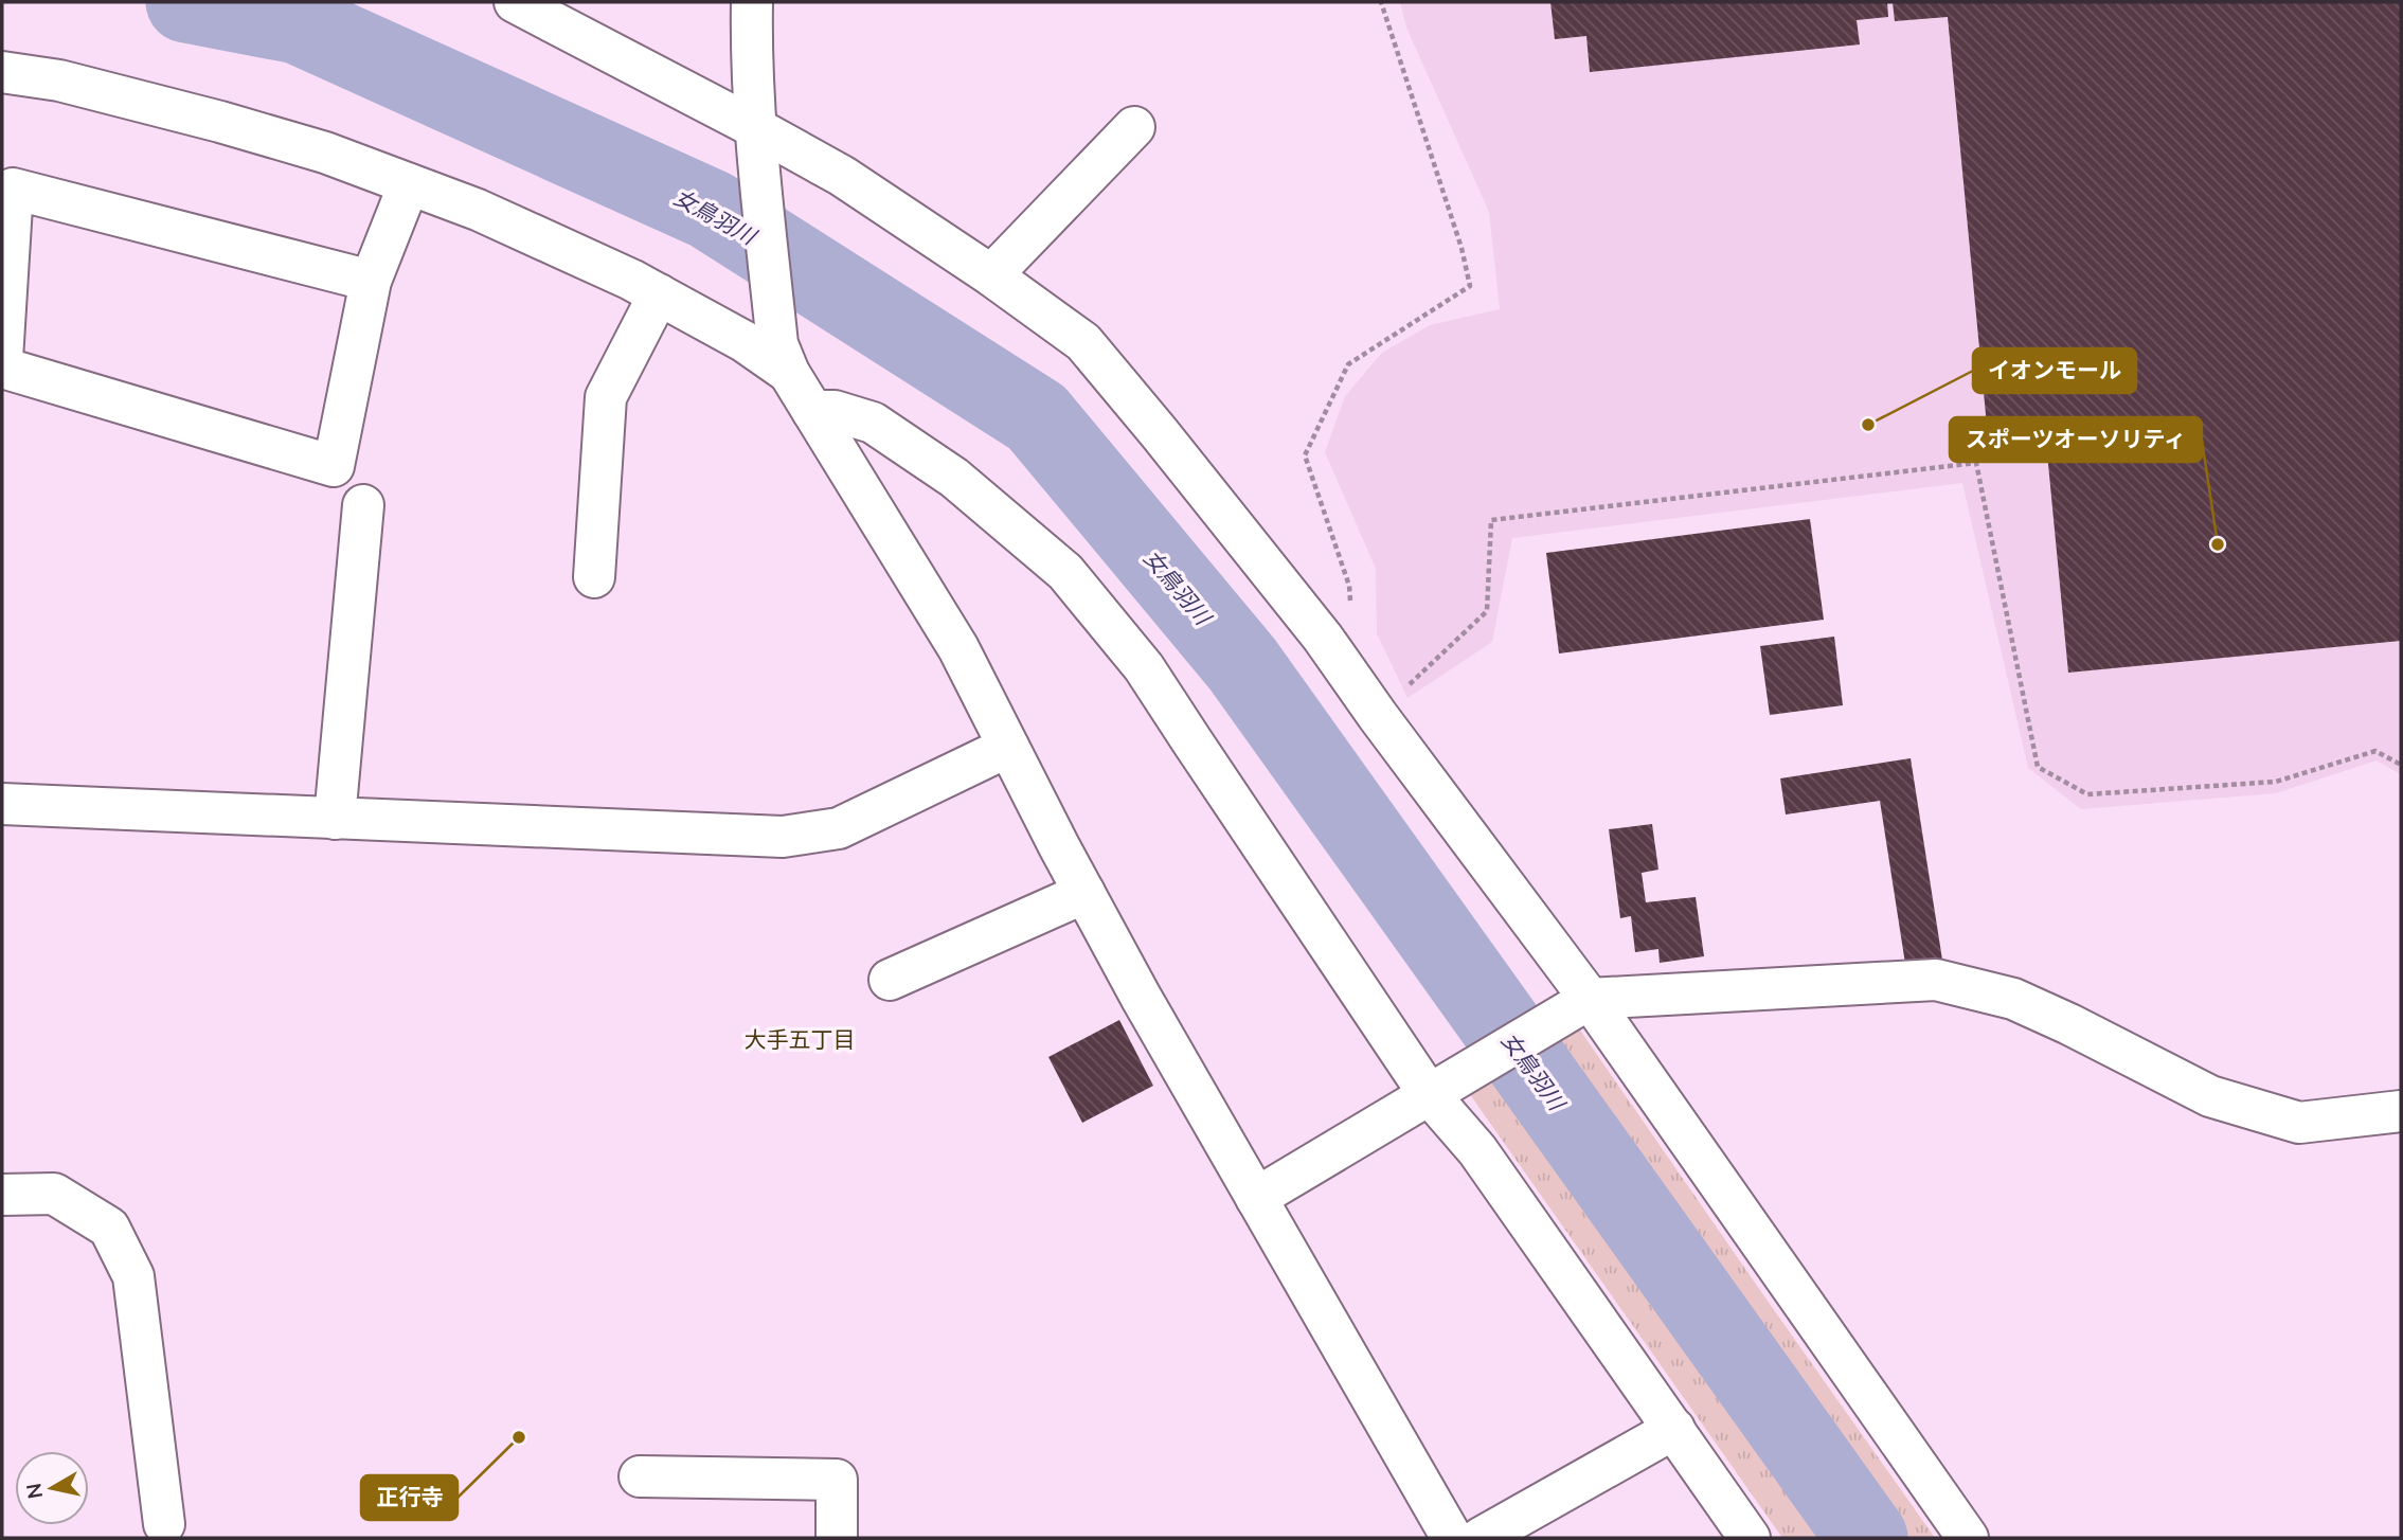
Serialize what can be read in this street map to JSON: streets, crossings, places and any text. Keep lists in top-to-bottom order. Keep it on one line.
{"districts":["大手五丁目"],"water":["女鳥羽川"],"places":["イオンモール","スポーツオーソリティ","正行寺"],"north":"left"}
